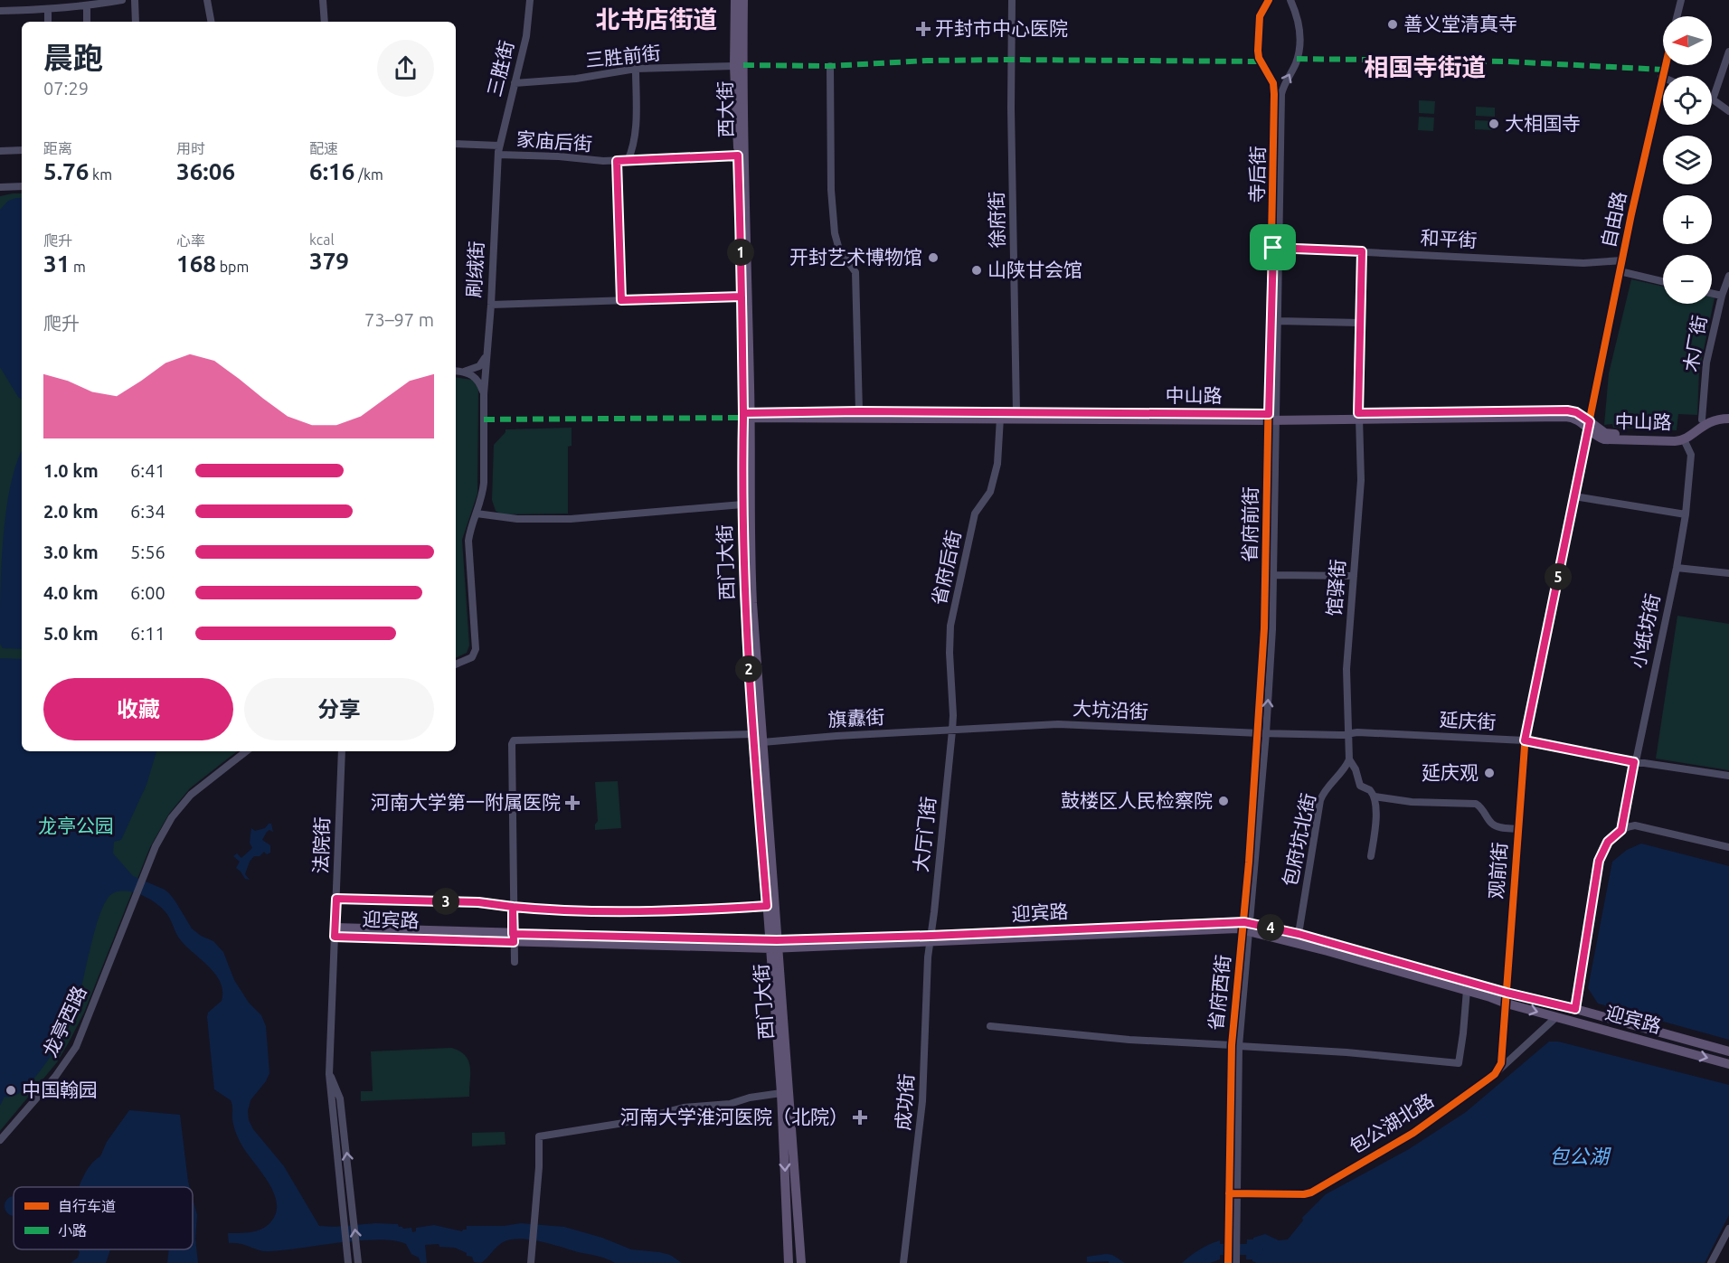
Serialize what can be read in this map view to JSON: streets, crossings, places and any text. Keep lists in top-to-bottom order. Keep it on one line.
{"streets":{"main road":["西大街","中山路","西门大街","迎宾路"],"street":["三胜前街","三胜街","家庙后街","寺后街","徐府街","自由路","和平街","刷绒街","木厂街","省府前街","省府后街","馆驿街","小纸坊街","大坑沿街","旗纛街","延庆街","大厅门街","包府坑北街","法院街","观前街","省府西街","龙亭西路","成功街","包公湖北路"]},"crossings":[["三胜前街","三胜街"],["三胜前街","西大街"],["三胜街","刷绒街"],["西大街","家庙后街"],["西大街","中山路"],["西大街","西门大街"],["家庙后街","刷绒街"],["寺后街","和平街"],["寺后街","中山路"],["寺后街","省府前街"],["徐府街","中山路"],["自由路","和平街"],["自由路","中山路"],["自由路","观前街"],["和平街","馆驿街"],["木厂街","中山路"],["中山路","省府前街"],["中山路","西门大街"],["中山路","省府后街"],["中山路","馆驿街"],["中山路","小纸坊街"],["省府前街","省府西街"],["西门大街","旗纛街"],["西门大街","迎宾路"],["省府后街","大坑沿街"],["省府后街","旗纛街"],["省府后街","大厅门街"],["馆驿街","延庆街"],["馆驿街","包府坑北街"],["小纸坊街","延庆街"],["大坑沿街","旗纛街"],["大坑沿街","延庆街"],["大坑沿街","大厅门街"],["大坑沿街","省府西街"],["旗纛街","大厅门街"],["延庆街","观前街"],["延庆街","省府西街"],["大厅门街","迎宾路"],["大厅门街","成功街"],["包府坑北街","迎宾路"],["法院街","迎宾路"],["观前街","迎宾路"],["迎宾路","省府西街"],["迎宾路","成功街"],["迎宾路","包公湖北路"],["省府西街","包公湖北路"]],"districts":["北书店街道","相国寺街道"],"water":["包公湖"],"parks":["龙亭公园"],"places":{"other":["善义堂清真寺","大相国寺","开封艺术博物馆","山陕甘会馆","延庆观","鼓楼区人民检察院","中国翰园"],"health":["开封市中心医院","河南大学第一附属医院","河南大学淮河医院（北院）"]},"legend":["自行车道","小路"],"north":"left","page":{"map_buttons":["+","−"],"heading":["晨跑","07:29"],"stats":[["距离","5.76 km"],["用时","36:06"],["配速","6:16 /km"],["爬升","31 m"],["心率","168 bpm"],["kcal","379"]],"pins":["1","5","2","3","4"],"chart":["爬升","73–97 m"],"list":[{"name":"1.0 km","note":"6:41"},{"name":"2.0 km","note":"6:34"},{"name":"3.0 km","note":"5:56"},{"name":"4.0 km","note":"6:00"},{"name":"5.0 km","note":"6:11"}],"buttons":["收藏","分享"]}}
